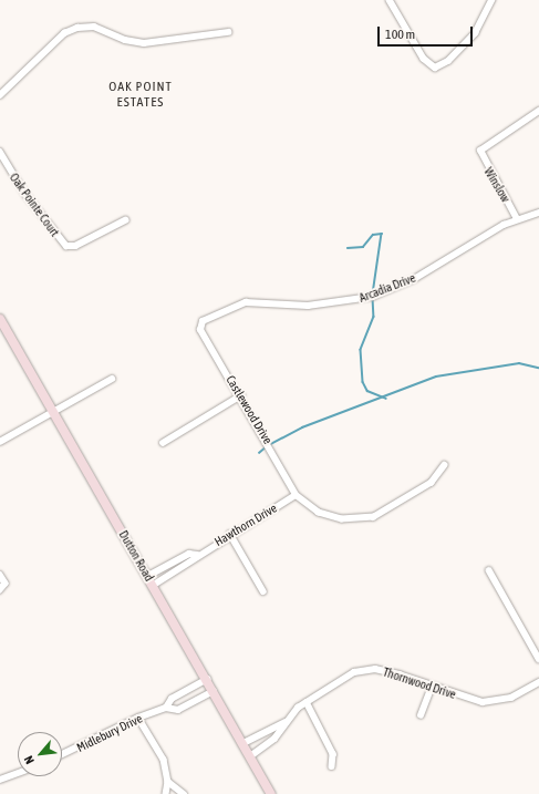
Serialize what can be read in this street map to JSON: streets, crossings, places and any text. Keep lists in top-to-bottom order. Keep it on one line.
{"streets":{"street":["Winslow","Oak Pointe Court","Arcadia Drive","Castlewood Drive","Hawthorn Drive","Dutton Road","Thornwood Drive","Midlebury Drive"]},"crossings":[["Winslow","Arcadia Drive"],["Arcadia Drive","Castlewood Drive"],["Castlewood Drive","Hawthorn Drive"],["Hawthorn Drive","Dutton Road"],["Dutton Road","Thornwood Drive"],["Dutton Road","Midlebury Drive"]],"districts":["OAK POINT ESTATES"],"scale_bar":"100 m","north":"bottom left"}
